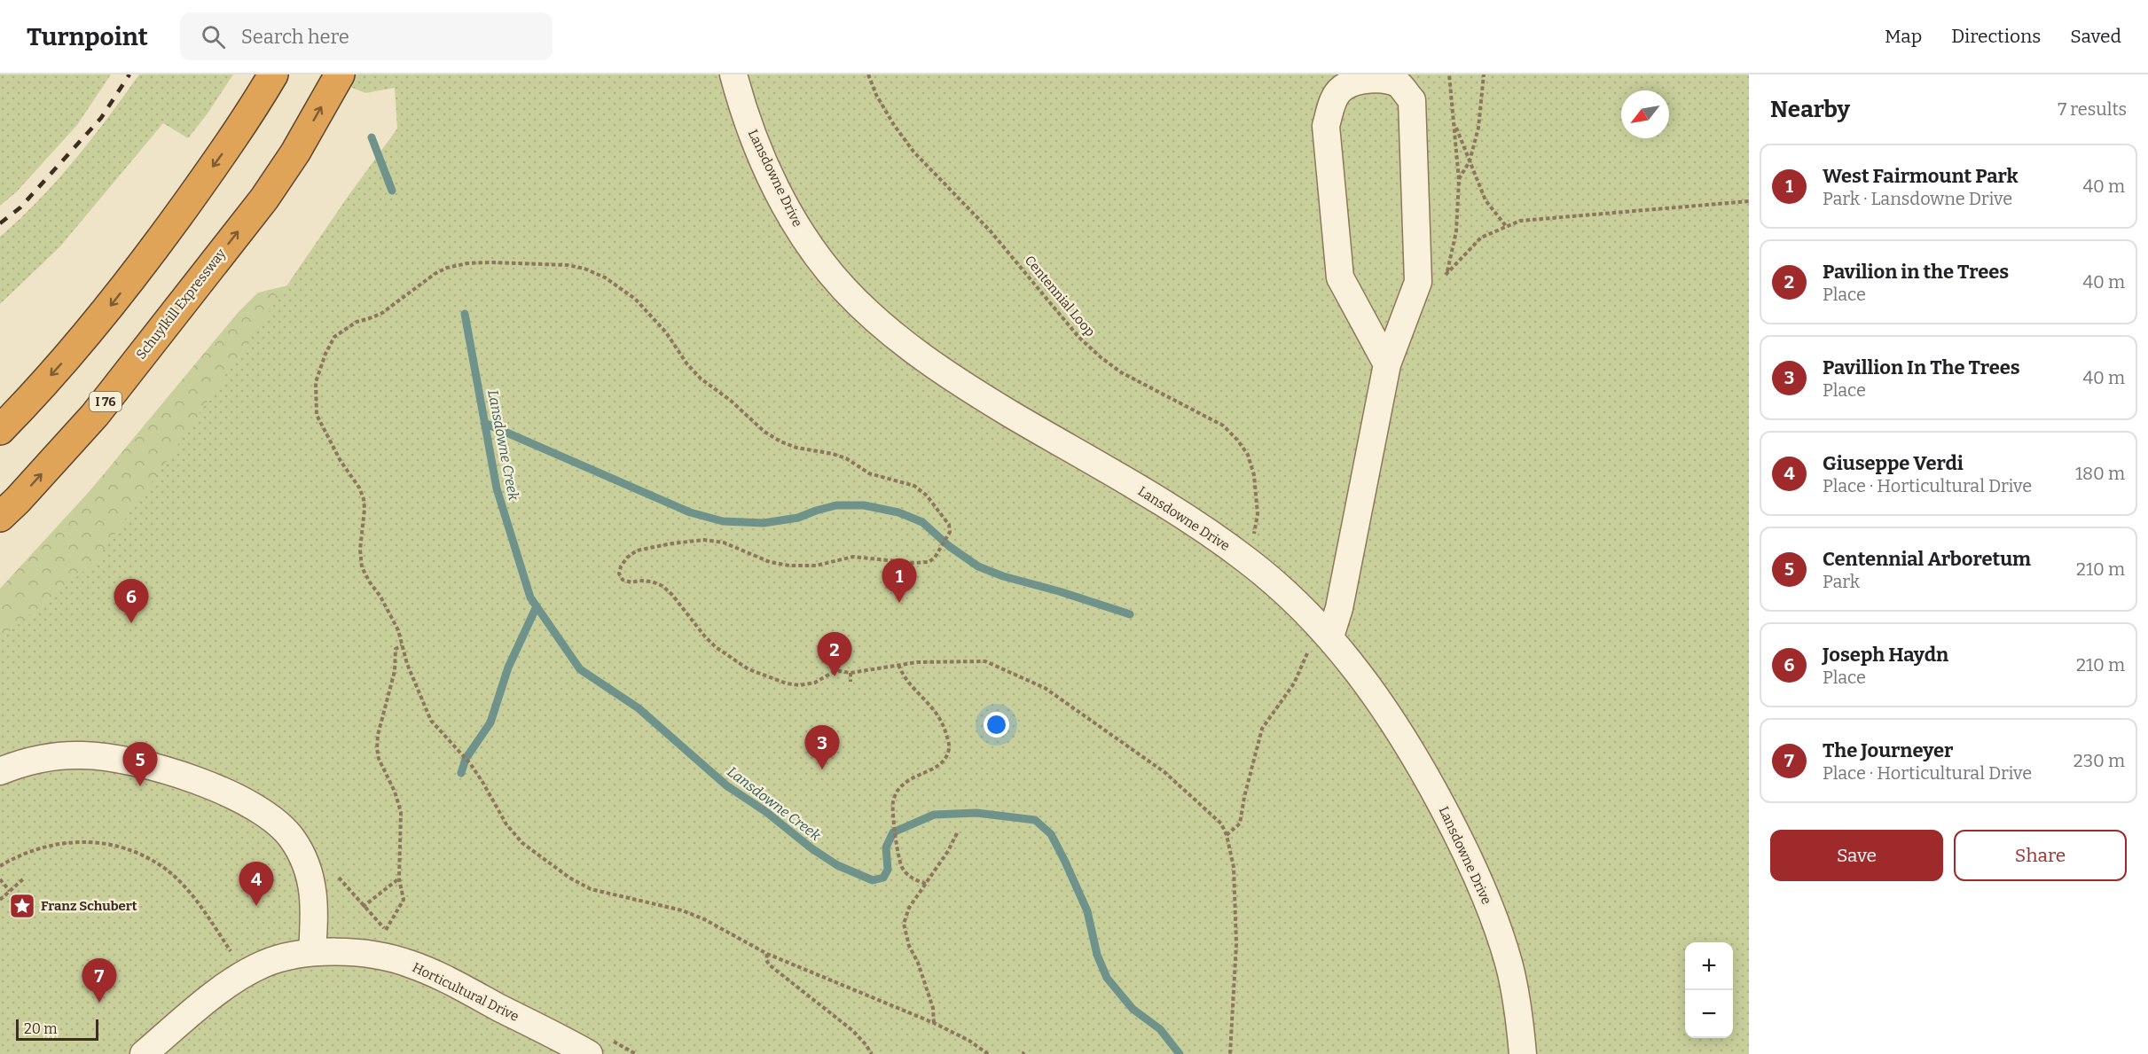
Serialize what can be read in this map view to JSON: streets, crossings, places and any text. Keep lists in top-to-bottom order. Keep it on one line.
{"streets":{"highway":["Schuylkill Expressway","I 76"],"street":["Lansdowne Drive","Horticultural Drive"],"path":["Centennial Loop"]},"crossings":[["Lansdowne Drive","Centennial Loop"]],"water":["Lansdowne Creek"],"places":{"place":["Franz Schubert"]},"scale_bar":"20 m","north":"bottom left","page":{"header":"Turnpoint","search":"Search here","nav":["Map","Directions","Saved"],"heading":["Nearby","7 results"],"list":[{"mark":"1","name":"West Fairmount Park","note":"Park · Lansdowne Drive","value":"40 m"},{"mark":"2","name":"Pavilion in the Trees","note":"Place","value":"40 m"},{"mark":"3","name":"Pavillion In The Trees","note":"Place","value":"40 m"},{"mark":"4","name":"Giuseppe Verdi","note":"Place · Horticultural Drive","value":"180 m"},{"mark":"5","name":"Centennial Arboretum","note":"Park","value":"210 m"},{"mark":"6","name":"Joseph Haydn","note":"Place","value":"210 m"},{"mark":"7","name":"The Journeyer","note":"Place · Horticultural Drive","value":"230 m"}],"pins":["1","6","2","3","5","4","7"],"buttons":["Save","Share"],"map_buttons":["+","−"],"scale":"20 m"}}
